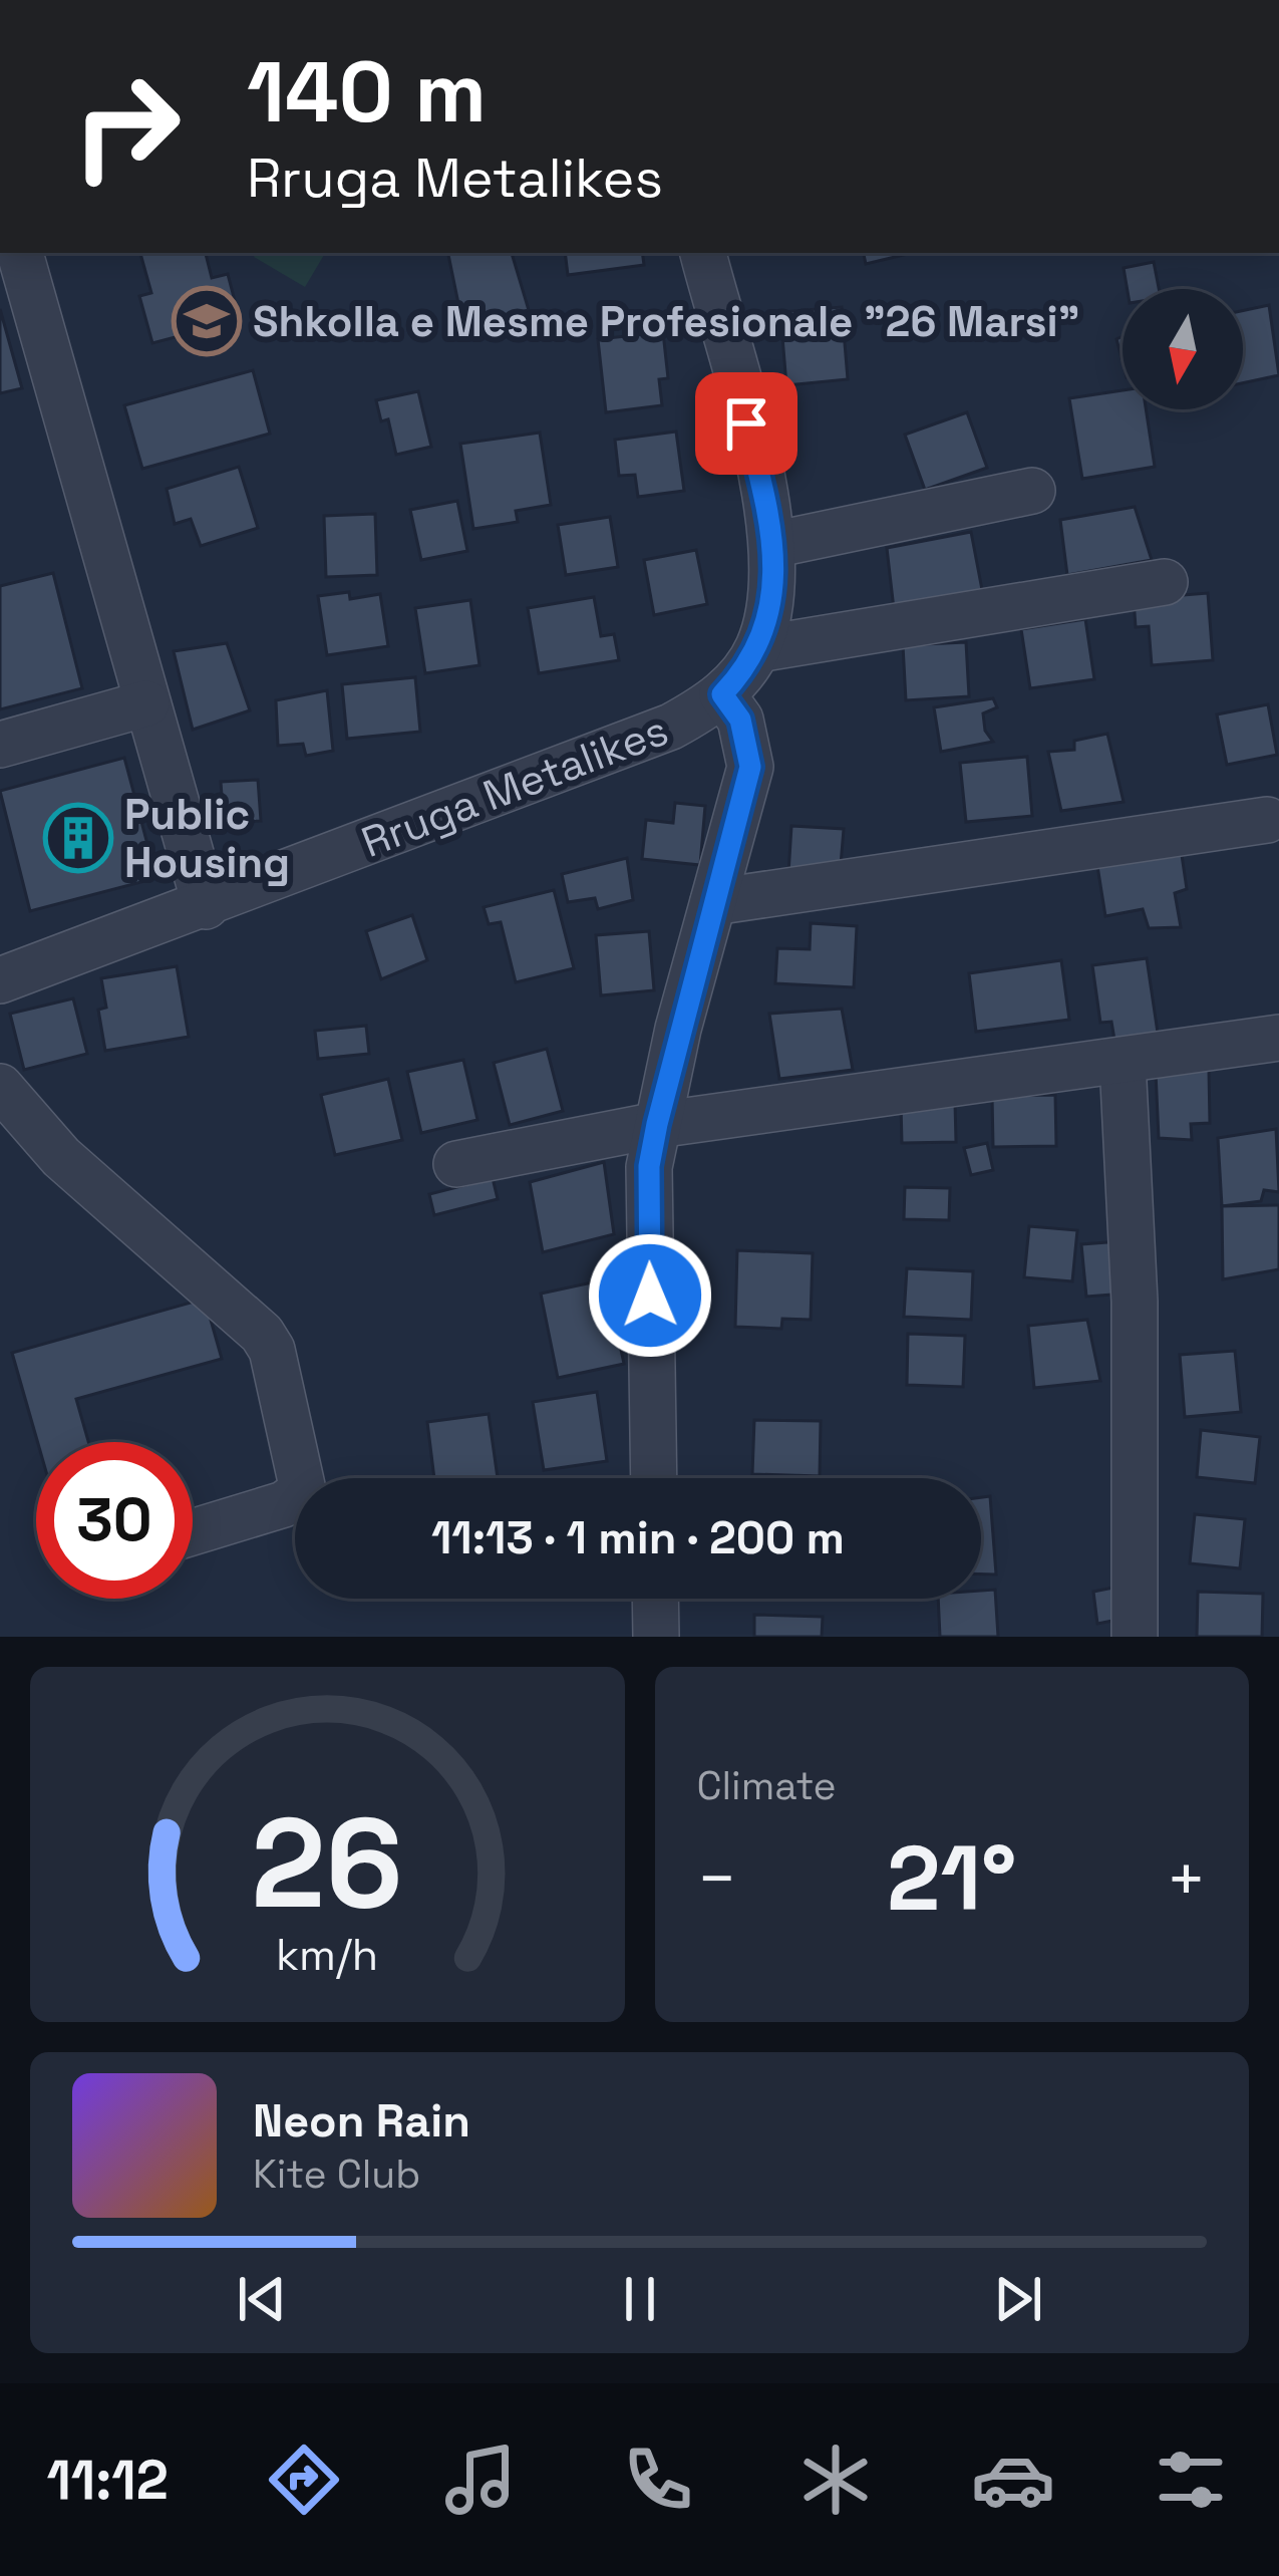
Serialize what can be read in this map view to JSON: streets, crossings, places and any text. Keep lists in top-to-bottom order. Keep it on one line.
{"streets":{"street":["Rruga Metalikes"]},"places":{"school or university":["Shkolla e Mesme Profesionale \"26 Marsi\""],"building":["Public Housing"]},"north":"bottom","page":{"turn":["140 m","Rruga Metalikes"],"limit":"30","trip":"11:13 · 1 min · 200 m","tile":"Climate","heat":["−","21°","+"],"song":["Neon Rain","Kite Club"],"tabs":"11:12","gauge":["26","km/h"]}}
